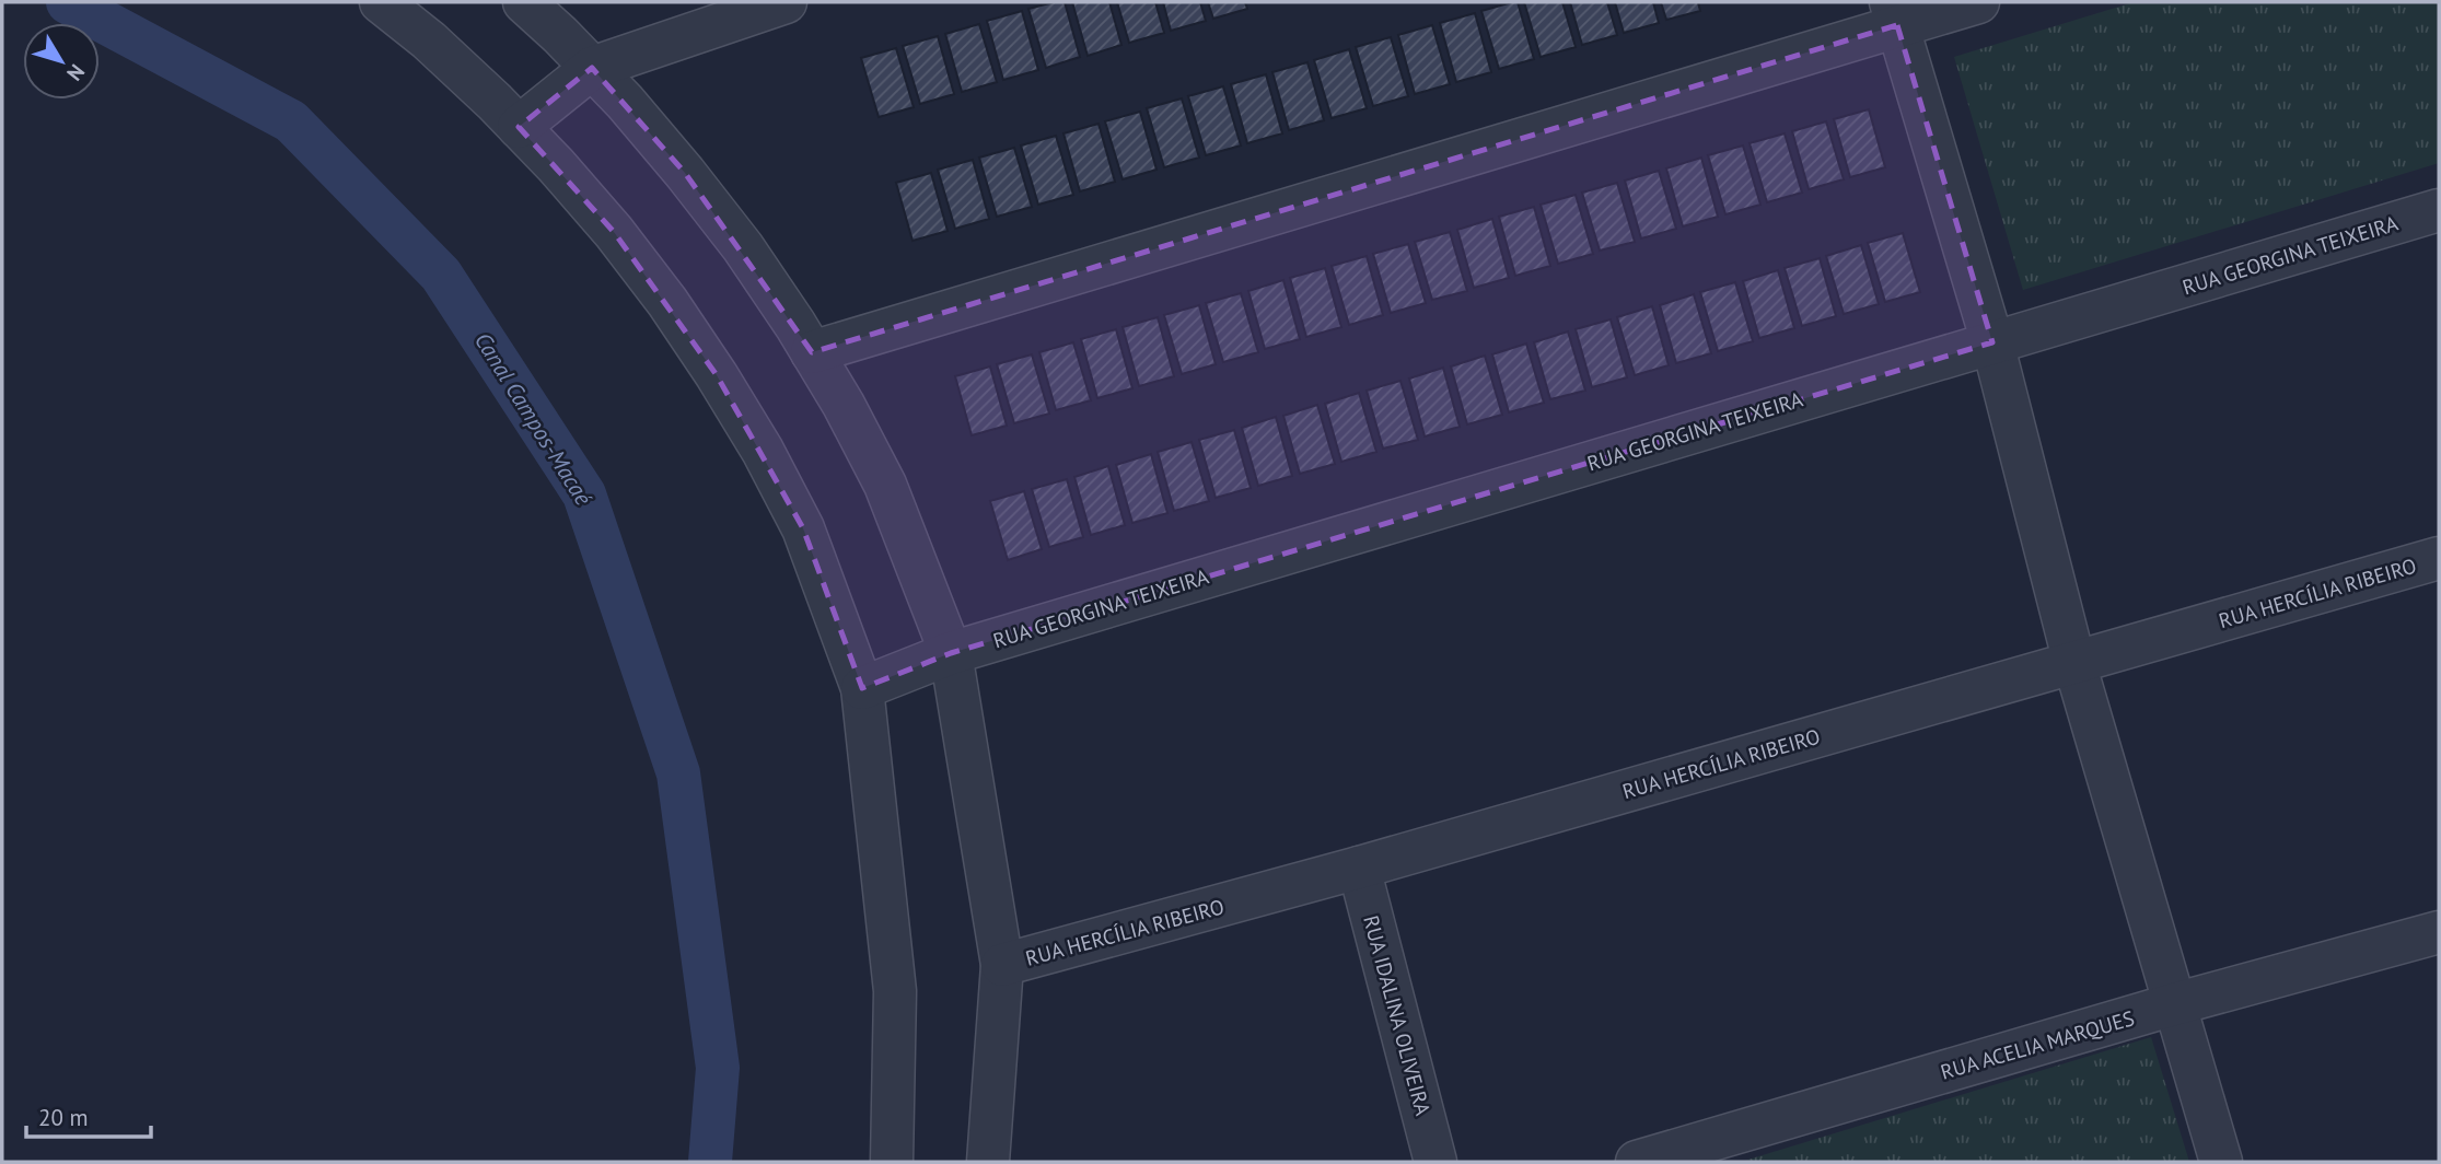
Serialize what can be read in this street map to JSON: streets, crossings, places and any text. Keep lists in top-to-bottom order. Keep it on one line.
{"streets":{"street":["RUA GEORGINA TEIXEIRA","RUA HERCÍLIA RIBEIRO","RUA IDALINA OLIVEIRA","RUA ACELIA MARQUES"]},"crossings":[["RUA HERCÍLIA RIBEIRO","RUA IDALINA OLIVEIRA"]],"water":["Canal Campos-Macaé"],"scale_bar":"20 m","north":"bottom right"}
